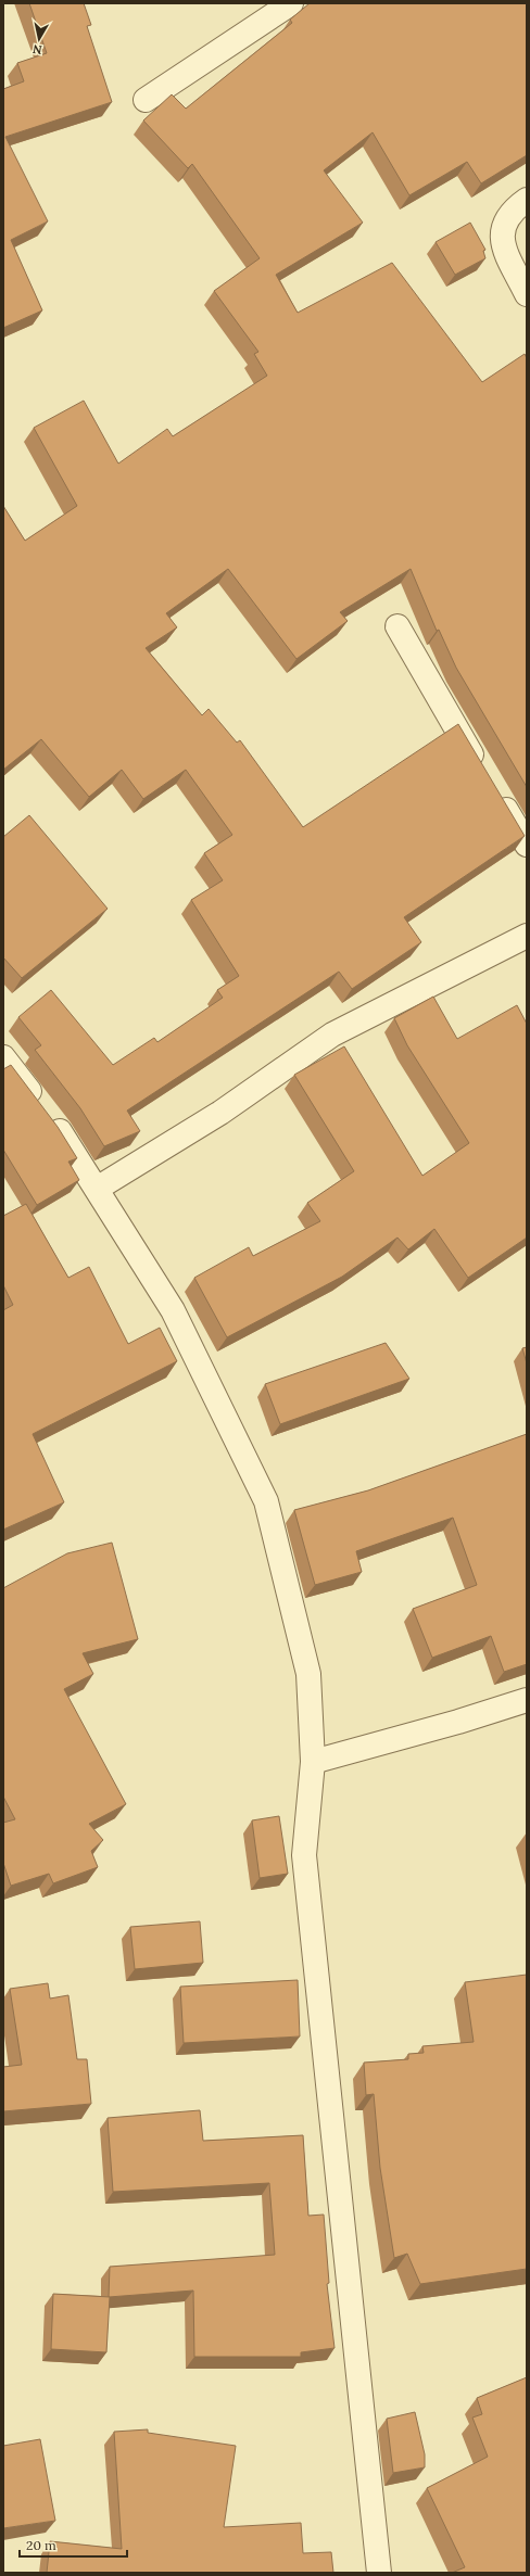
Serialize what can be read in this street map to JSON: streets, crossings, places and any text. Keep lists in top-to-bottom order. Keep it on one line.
{"scale_bar":"20 m","north":"bottom"}
